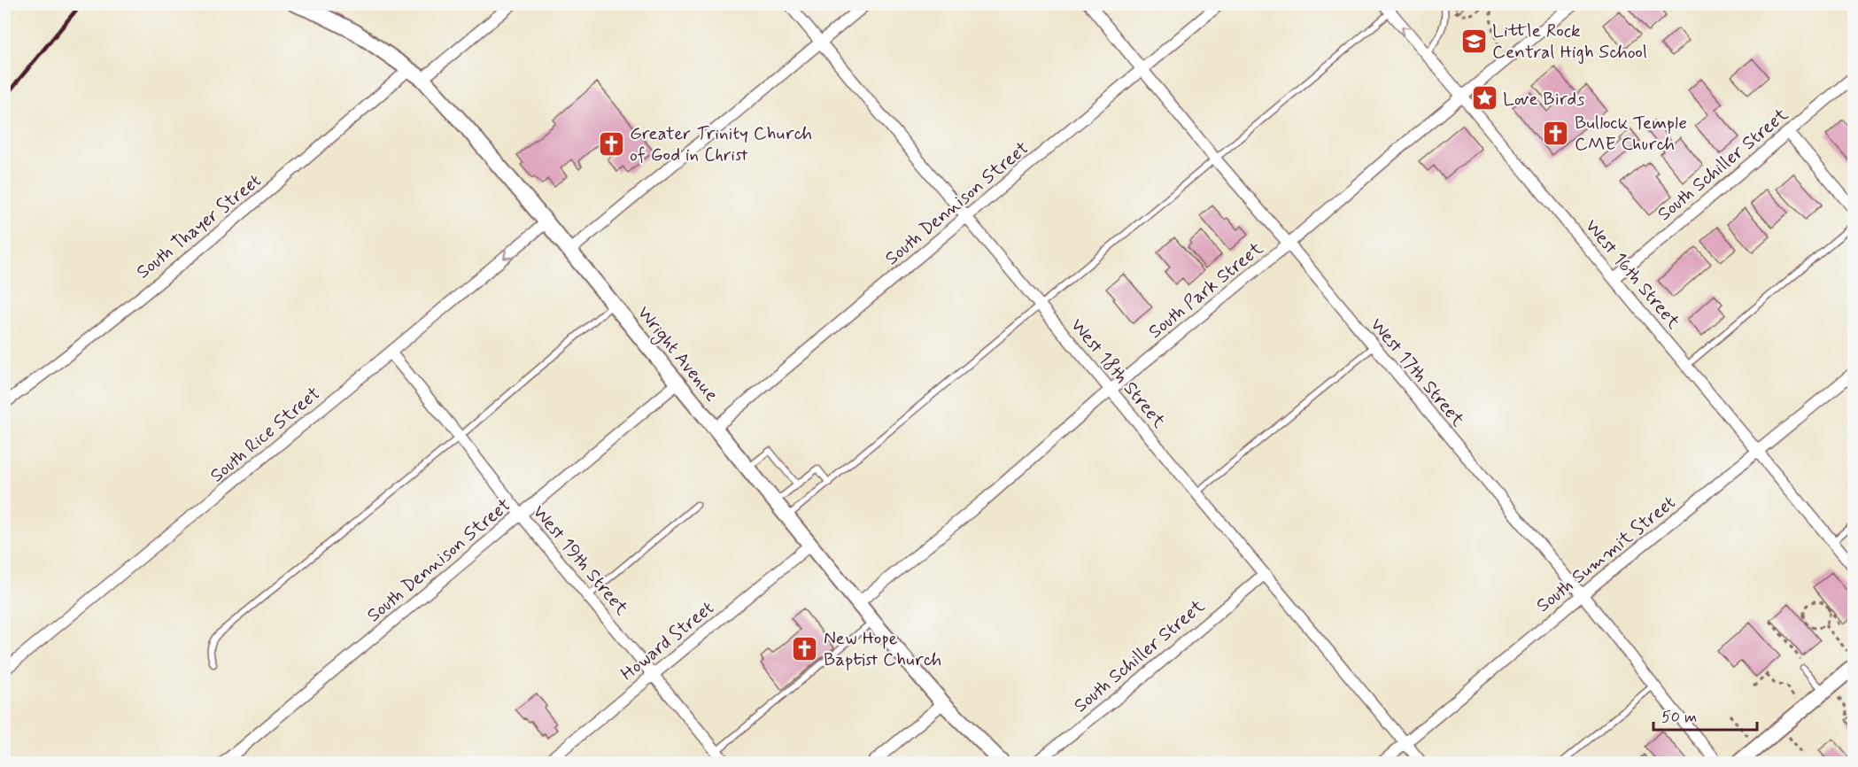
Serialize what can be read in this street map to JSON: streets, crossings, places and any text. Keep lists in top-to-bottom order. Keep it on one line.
{"streets":{"main road":["Wright Avenue"],"street":["South Schiller Street","South Dennison Street","South Thayer Street","West 16th Street","South Park Street","West 17th Street","West 18th Street","South Rice Street","South Summit Street","West 19th Street","Howard Street"]},"crossings":[["South Schiller Street","West 16th Street"],["South Schiller Street","West 18th Street"],["South Dennison Street","Wright Avenue"],["South Dennison Street","West 17th Street"],["South Dennison Street","West 18th Street"],["South Dennison Street","West 19th Street"],["South Thayer Street","Wright Avenue"],["West 16th Street","South Park Street"],["West 16th Street","South Summit Street"],["South Park Street","Wright Avenue"],["South Park Street","West 17th Street"],["South Park Street","West 18th Street"],["Wright Avenue","South Rice Street"],["Wright Avenue","Howard Street"],["West 17th Street","South Summit Street"],["West 18th Street","South Summit Street"],["South Rice Street","West 19th Street"],["West 19th Street","Howard Street"]],"places":{"school or university":["Little Rock Central High School"],"place":["Love Birds"],"church":["Bullock Temple CME Church","Greater Trinity Church of God in Christ","New Hope Baptist Church"]},"scale_bar":"50 m"}
